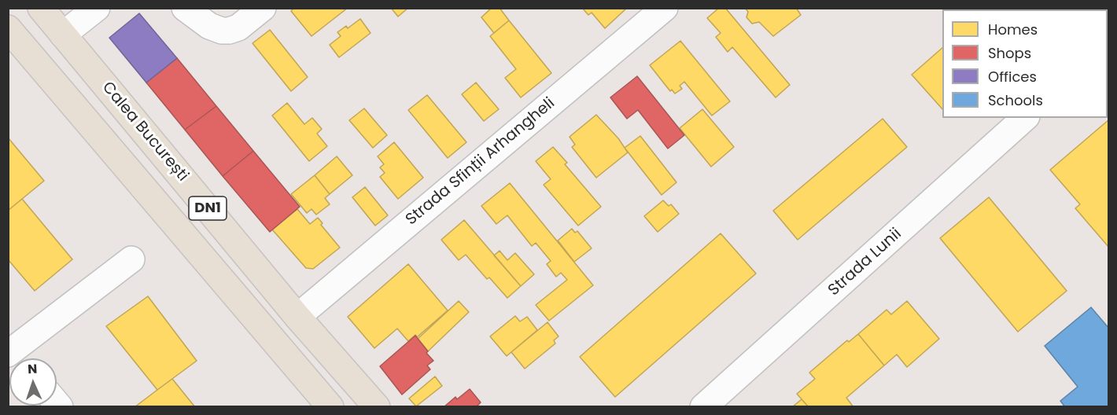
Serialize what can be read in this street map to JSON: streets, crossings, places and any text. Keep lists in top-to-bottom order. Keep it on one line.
{"streets":{"main road":["Calea București","DN1"],"street":["Strada Sfinții Arhangheli","Strada Lunii"]},"crossings":[["Calea București","Strada Sfinții Arhangheli"]],"legend":["Homes","Shops","Offices","Schools"],"north":"top"}
